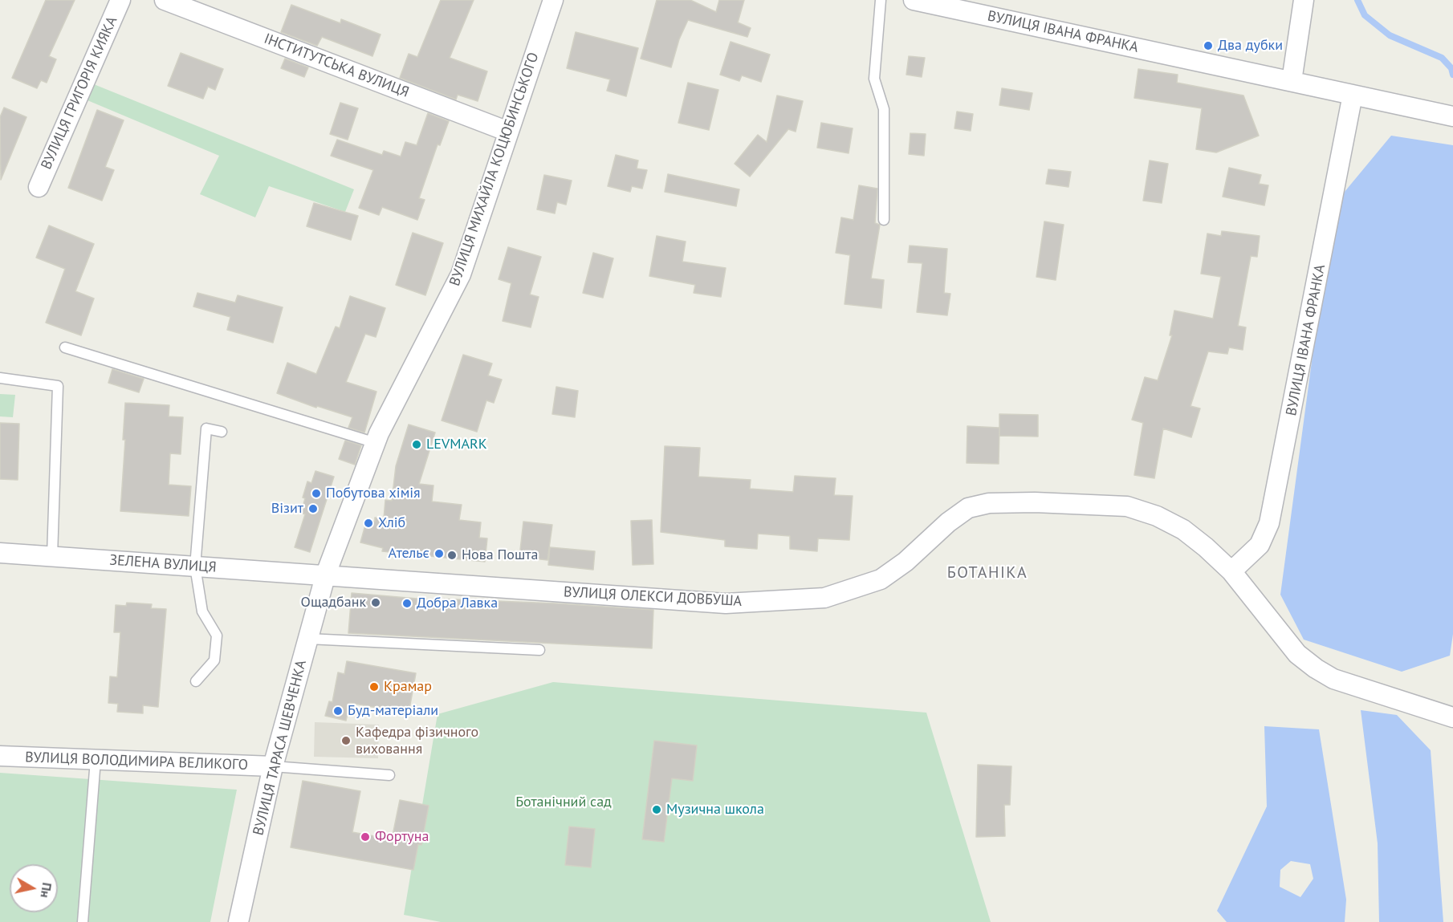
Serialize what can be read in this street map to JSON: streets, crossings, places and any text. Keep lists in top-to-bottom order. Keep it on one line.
{"streets":{"street":["ВУЛИЦЯ ІВАНА ФРАНКА","ІНСТИТУТСЬКА ВУЛИЦЯ","ВУЛИЦЯ ГРИГОРІЯ КИЯКА","ВУЛИЦЯ МИХАЙЛА КОЦЮБИНСЬКОГО","ЗЕЛЕНА ВУЛИЦЯ","ВУЛИЦЯ ОЛЕКСИ ДОВБУША","ВУЛИЦЯ ТАРАСА ШЕВЧЕНКА","ВУЛИЦЯ ВОЛОДИМИРА ВЕЛИКОГО"]},"crossings":[["ВУЛИЦЯ ІВАНА ФРАНКА","ВУЛИЦЯ ОЛЕКСИ ДОВБУША"],["ІНСТИТУТСЬКА ВУЛИЦЯ","ВУЛИЦЯ МИХАЙЛА КОЦЮБИНСЬКОГО"],["ВУЛИЦЯ МИХАЙЛА КОЦЮБИНСЬКОГО","ЗЕЛЕНА ВУЛИЦЯ"],["ВУЛИЦЯ МИХАЙЛА КОЦЮБИНСЬКОГО","ВУЛИЦЯ ОЛЕКСИ ДОВБУША"],["ВУЛИЦЯ МИХАЙЛА КОЦЮБИНСЬКОГО","ВУЛИЦЯ ТАРАСА ШЕВЧЕНКА"],["ЗЕЛЕНА ВУЛИЦЯ","ВУЛИЦЯ ОЛЕКСИ ДОВБУША"],["ЗЕЛЕНА ВУЛИЦЯ","ВУЛИЦЯ ТАРАСА ШЕВЧЕНКА"],["ВУЛИЦЯ ОЛЕКСИ ДОВБУША","ВУЛИЦЯ ТАРАСА ШЕВЧЕНКА"],["ВУЛИЦЯ ТАРАСА ШЕВЧЕНКА","ВУЛИЦЯ ВОЛОДИМИРА ВЕЛИКОГО"]],"districts":["БОТАНІКА"],"parks":["Ботанічний сад"],"places":["Два дубки","LEVMARK","Побутова хімія","Візит","Хліб","Ательє","Нова Пошта","Ощадбанк","Добра Лавка","Крамар","Буд-матеріали","Кафедра фізичного виховання","Музична школа","Фортуна"],"north":"right"}
